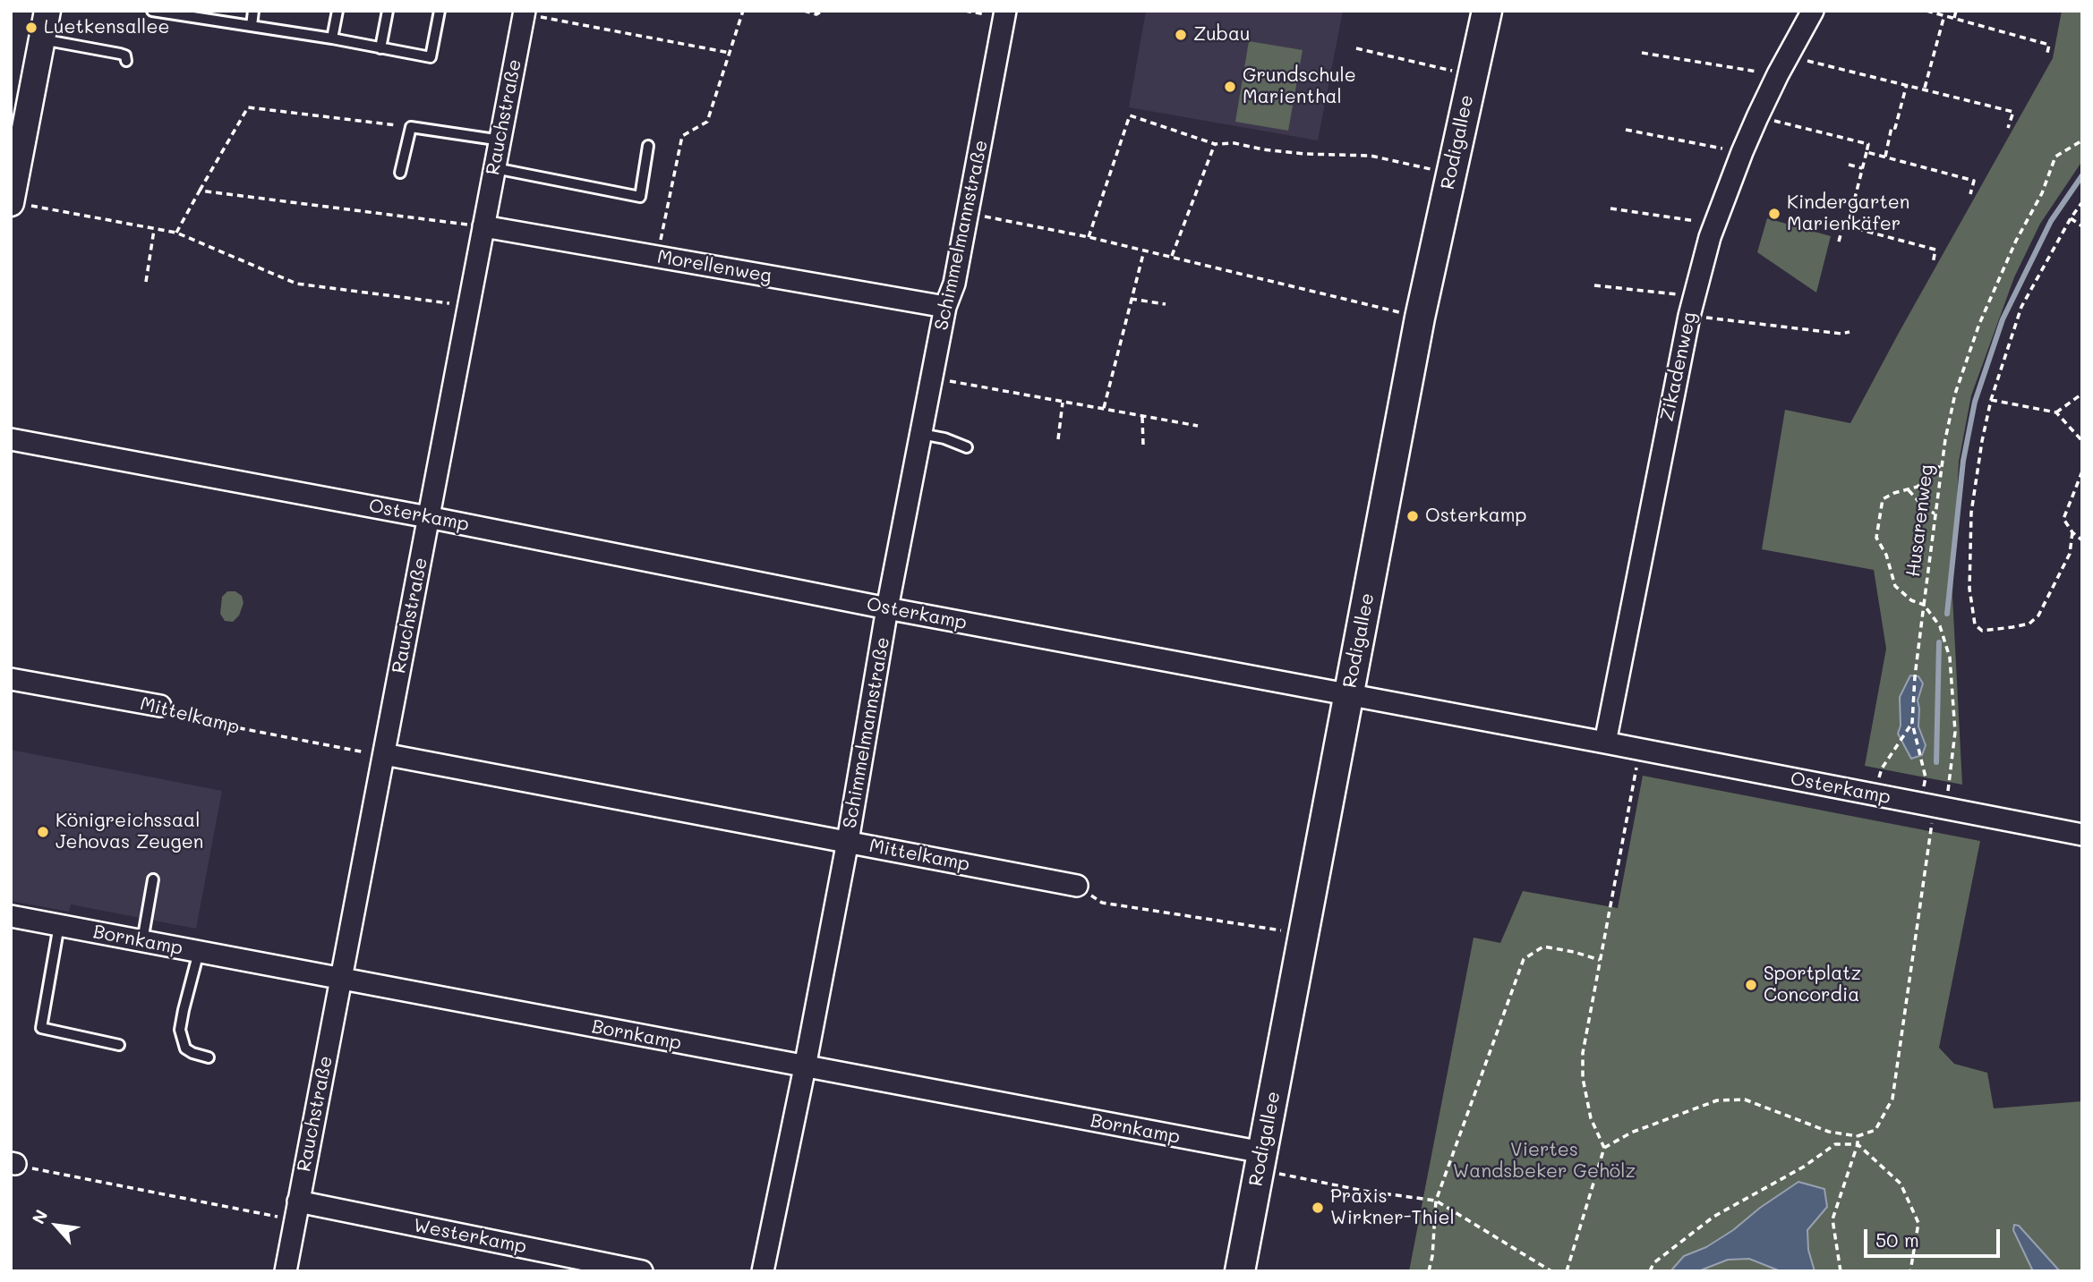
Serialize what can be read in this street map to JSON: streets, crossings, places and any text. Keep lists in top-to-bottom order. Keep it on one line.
{"streets":{"main road":["Rodigallee"],"street":["Rauchstraße","Schimmelmannstraße","Morellenweg","Zikadenweg","Osterkamp","Mittelkamp","Bornkamp","Westerkamp"],"path":["Husarenweg"]},"crossings":[["Rauchstraße","Morellenweg"],["Rauchstraße","Osterkamp"],["Rauchstraße","Mittelkamp"],["Rauchstraße","Bornkamp"],["Rauchstraße","Westerkamp"],["Rodigallee","Osterkamp"],["Rodigallee","Bornkamp"],["Schimmelmannstraße","Morellenweg"],["Schimmelmannstraße","Osterkamp"],["Schimmelmannstraße","Mittelkamp"],["Schimmelmannstraße","Bornkamp"],["Zikadenweg","Osterkamp"],["Osterkamp","Husarenweg"]],"parks":["Viertes Wandsbeker Gehölz"],"places":["Luetkensallee","Zubau","Grundschule Marienthal","Kindergarten Marienkäfer","Osterkamp","Königreichssaal Jehovas Zeugen","Sportplatz Concordia","Praxis Wirkner-Thiel"],"scale_bar":"50 m","north":"top left"}
